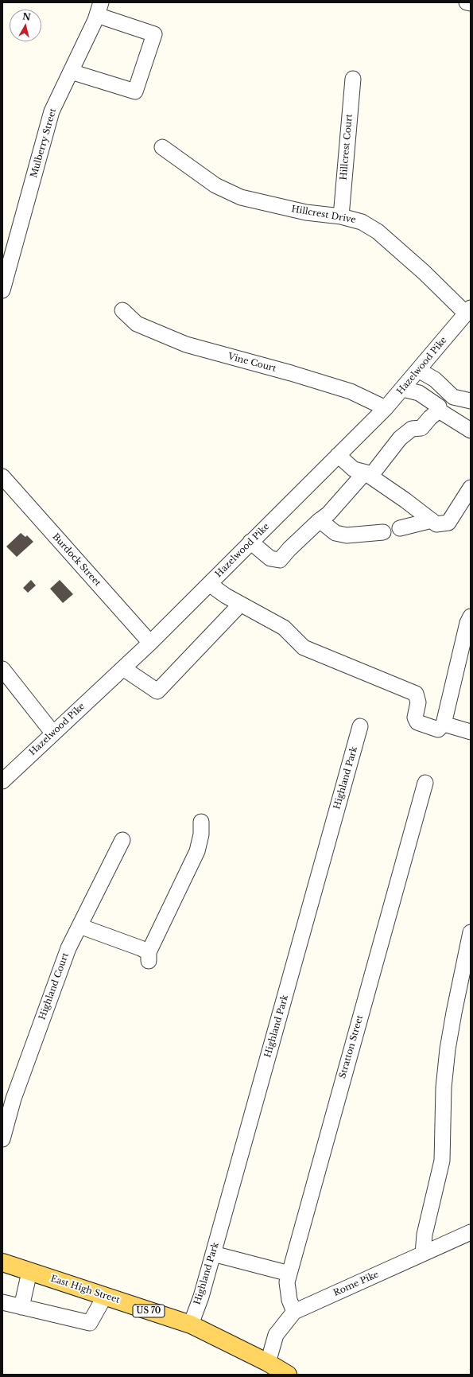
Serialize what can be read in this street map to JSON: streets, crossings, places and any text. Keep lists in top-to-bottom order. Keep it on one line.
{"streets":{"main road":["East High Street","US 70"],"street":["Mulberry Street","Hillcrest Court","Hillcrest Drive","Vine Court","Hazelwood Pike","Burdock Street","Highland Park","Highland Court","Stratton Street","Rome Pike"]},"crossings":[["Hillcrest Court","Hillcrest Drive"],["Hillcrest Drive","Hazelwood Pike"],["Vine Court","Hazelwood Pike"],["Hazelwood Pike","Burdock Street"],["Highland Park","East High Street"],["Stratton Street","Rome Pike"],["Rome Pike","East High Street"]],"north":"top"}
